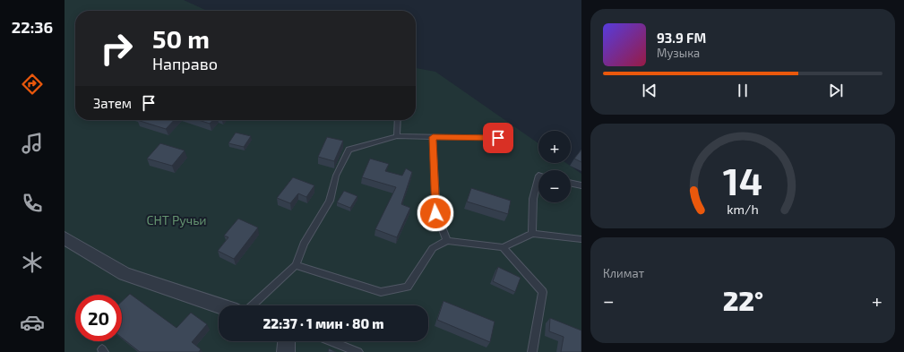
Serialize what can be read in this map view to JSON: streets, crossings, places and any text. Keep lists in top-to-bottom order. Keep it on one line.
{"parks":["СНТ Ручьи"],"page":{"tabs":"22:36","turn":["50 m","Направо"],"song":["93.9 FM","Музыка"],"then":"Затем","map_buttons":["+","−"],"tile":"Климат","heat":["−","22°","+"],"limit":"20","trip":"22:37 · 1 мин · 80 m","gauge":["14","km/h"]}}
